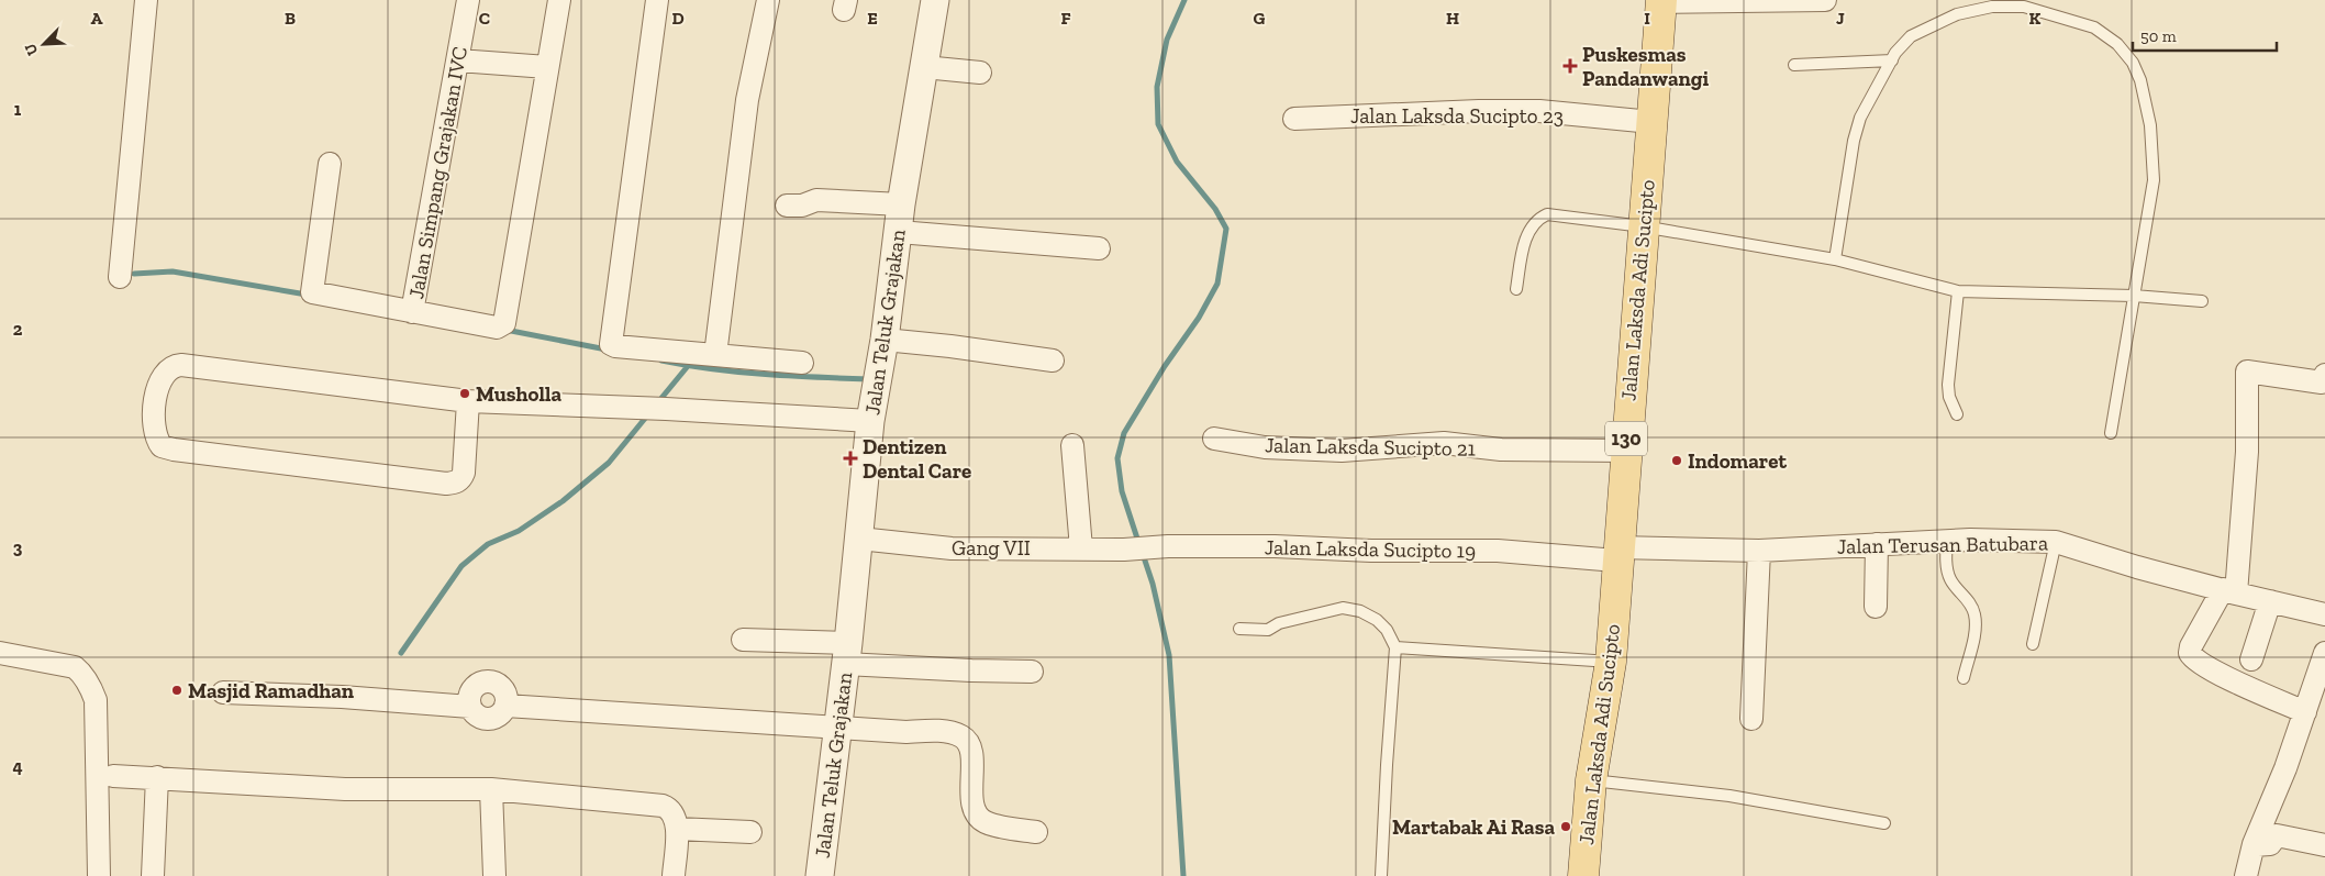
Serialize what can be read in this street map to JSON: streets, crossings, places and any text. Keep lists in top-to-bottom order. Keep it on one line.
{"streets":{"main road":["Jalan Laksda Adi Sucipto","130"],"street":["Jalan Laksda Sucipto 23","Jalan Simpang Grajakan IVC","Jalan Teluk Grajakan","Jalan Laksda Sucipto 21","Jalan Terusan Batubara","Gang VII","Jalan Laksda Sucipto 19"]},"crossings":[["Jalan Laksda Sucipto 23","Jalan Laksda Adi Sucipto"],["Jalan Laksda Adi Sucipto","Jalan Laksda Sucipto 21"],["Jalan Laksda Adi Sucipto","Jalan Terusan Batubara"],["Jalan Laksda Adi Sucipto","Jalan Laksda Sucipto 19"],["Jalan Teluk Grajakan","Gang VII"],["Jalan Terusan Batubara","Jalan Laksda Sucipto 19"],["Gang VII","Jalan Laksda Sucipto 19"]],"places":{"health":["Puskesmas Pandanwangi","Dentizen Dental Care"],"other":["Musholla","Indomaret","Masjid Ramadhan","Martabak Ai Rasa"]},"scale_bar":"50 m","north":"bottom left","grid":{"columns":["A","B","C","D","E","F","G","H","I","J","K"],"rows":["1","2","3","4"]}}
